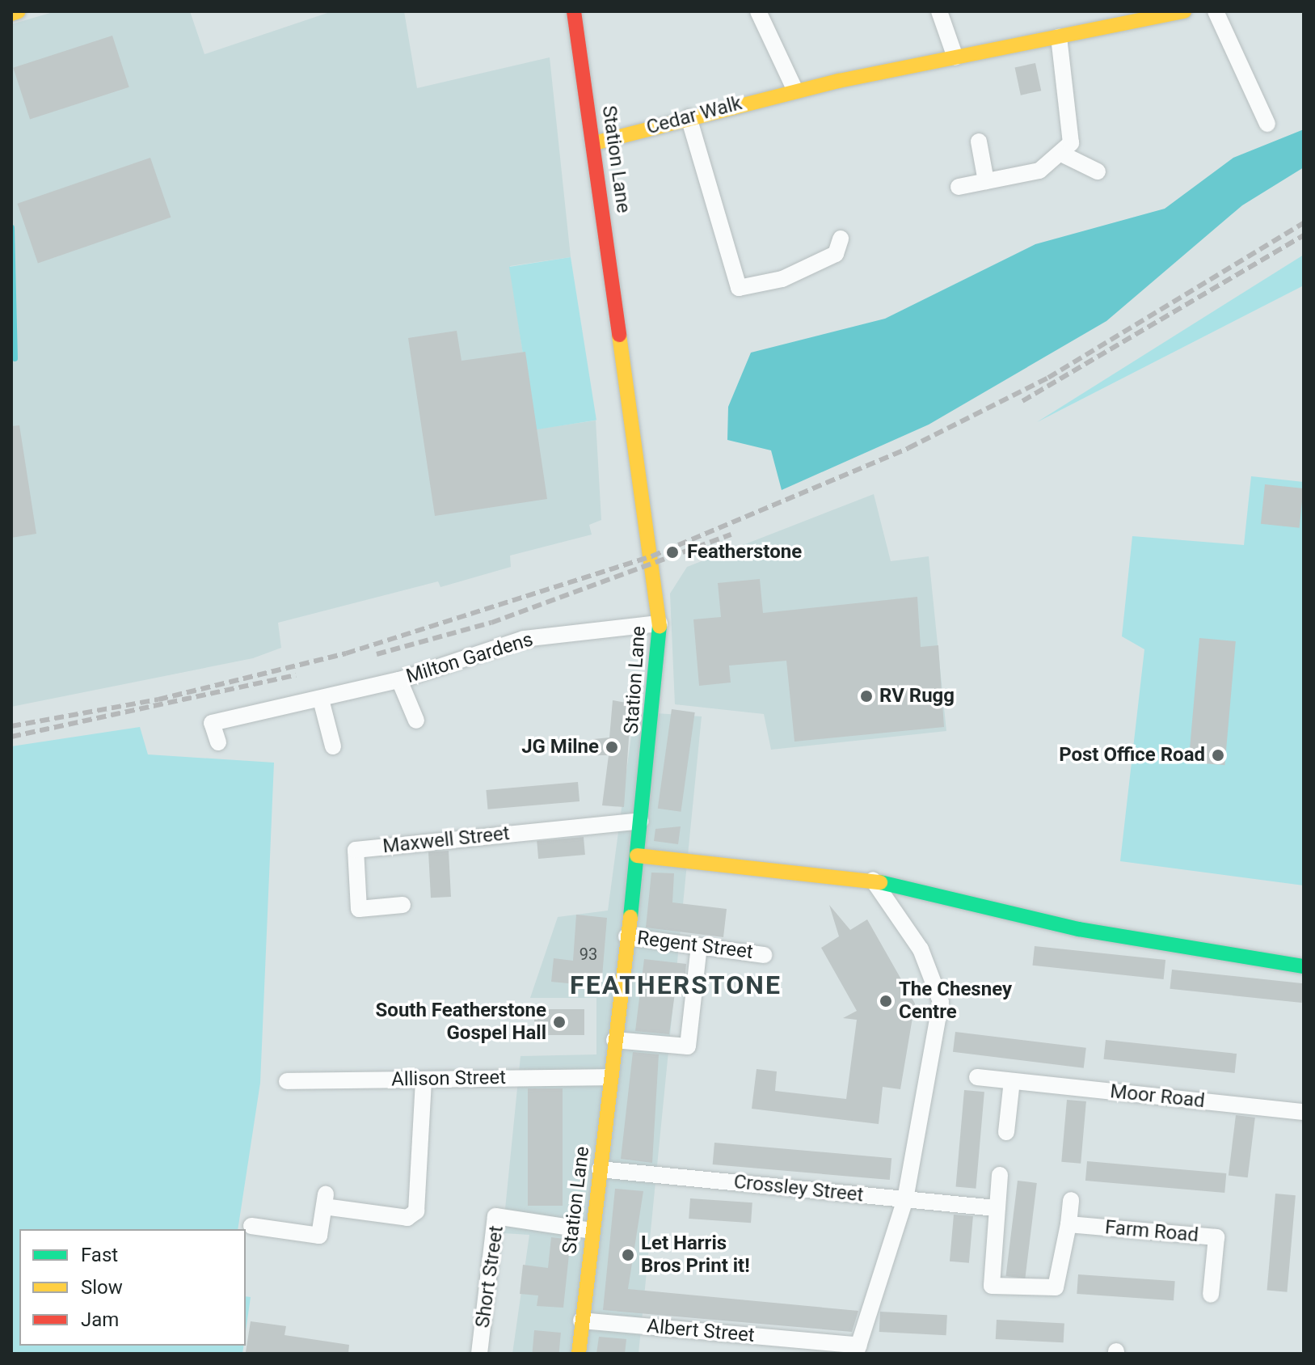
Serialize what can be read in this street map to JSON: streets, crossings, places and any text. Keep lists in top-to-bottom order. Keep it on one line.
{"streets":{"main road":["Cedar Walk","Station Lane"],"street":["Milton Gardens","Maxwell Street","Regent Street","Allison Street","Moor Road","Crossley Street","Farm Road","Short Street","Albert Street"]},"crossings":[["Cedar Walk","Station Lane"],["Station Lane","Milton Gardens"],["Station Lane","Maxwell Street"],["Station Lane","Regent Street"],["Station Lane","Allison Street"],["Station Lane","Crossley Street"],["Station Lane","Short Street"],["Station Lane","Albert Street"]],"districts":["FEATHERSTONE"],"places":["Featherstone","RV Rugg","JG Milne","Post Office Road","The Chesney Centre","South Featherstone Gospel Hall","Let Harris Bros Print it!"],"house_numbers":["93"],"legend":["Fast","Slow","Jam"]}
